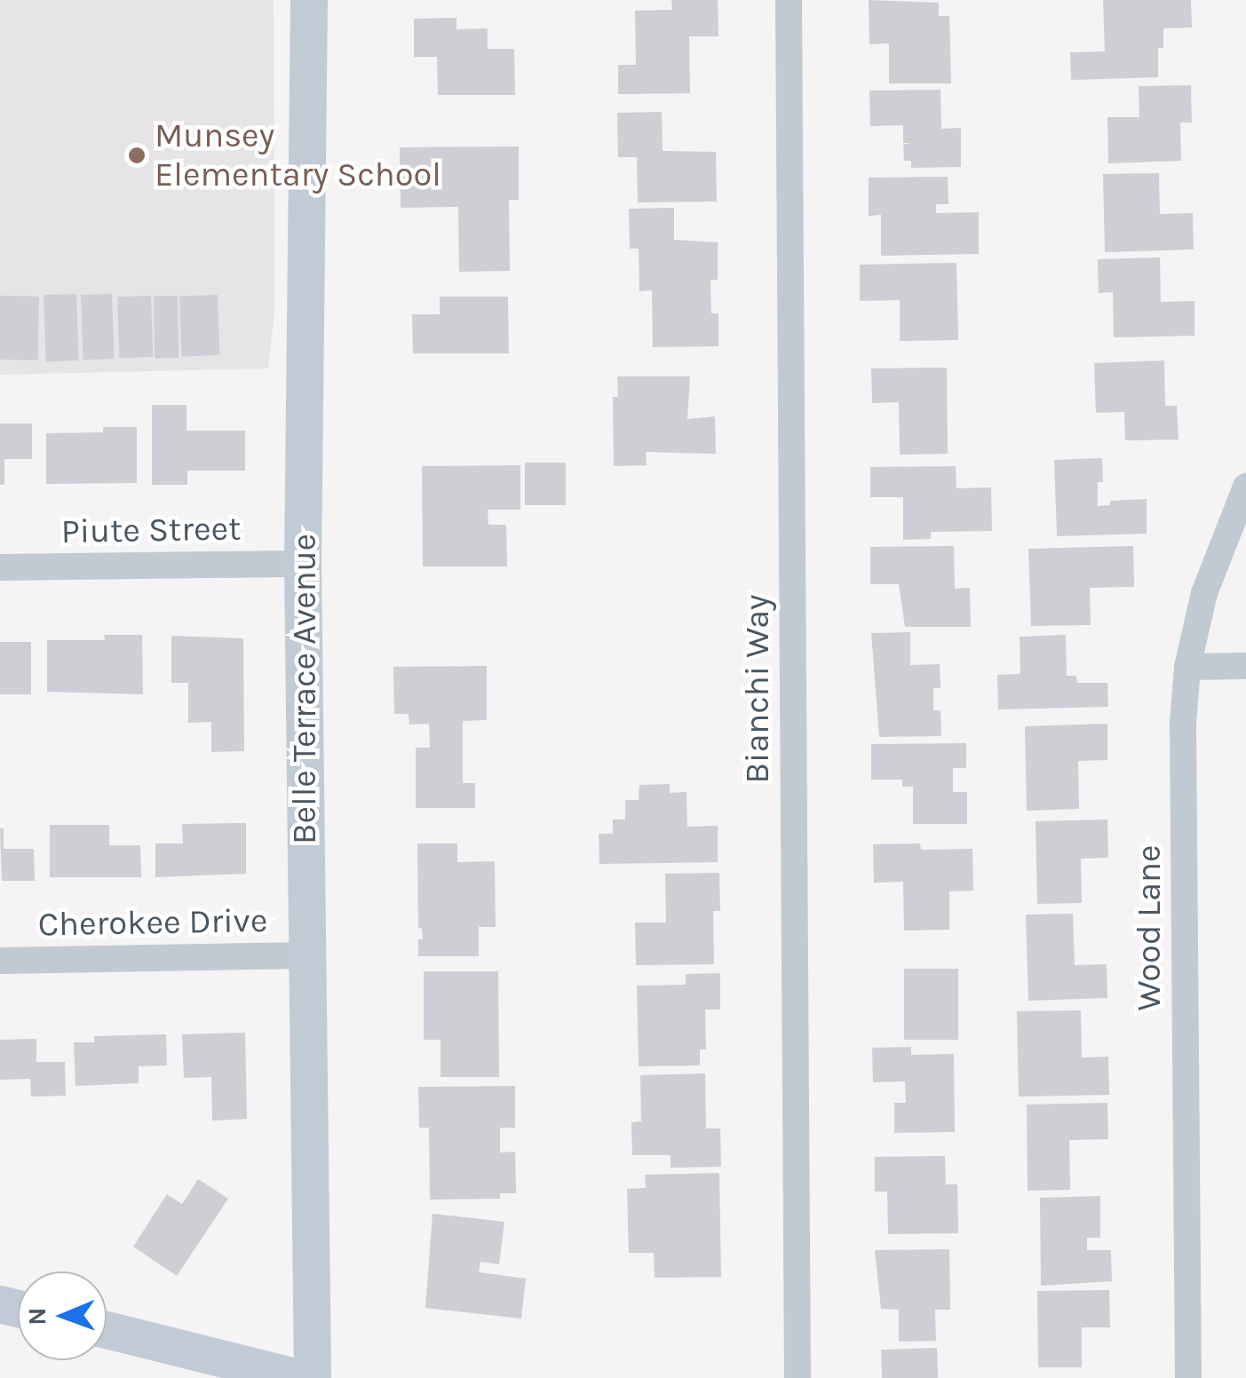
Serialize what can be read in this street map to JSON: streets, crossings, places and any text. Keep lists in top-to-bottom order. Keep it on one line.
{"streets":{"street":["Piute Street","Belle Terrace Avenue","Bianchi Way","Cherokee Drive","Wood Lane"]},"crossings":[["Piute Street","Belle Terrace Avenue"],["Belle Terrace Avenue","Cherokee Drive"]],"places":["Munsey Elementary School"],"north":"left"}
